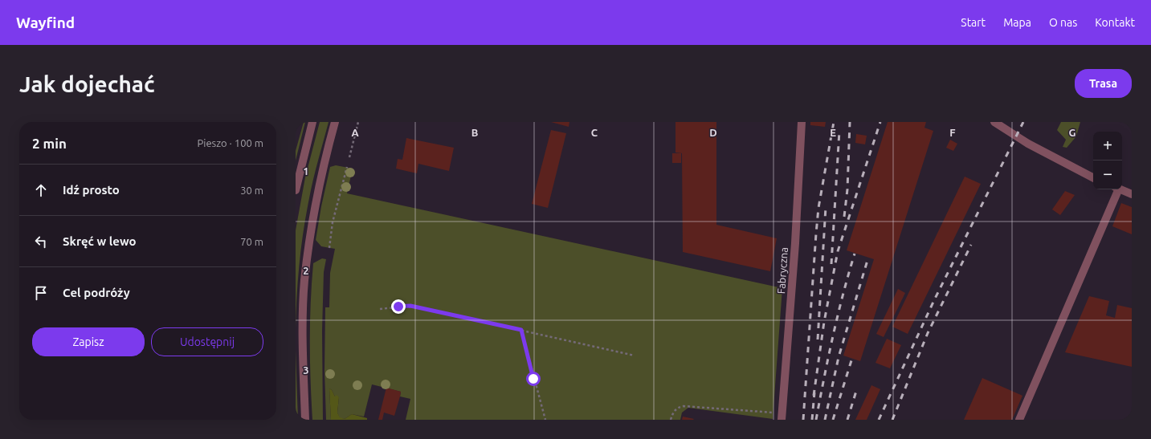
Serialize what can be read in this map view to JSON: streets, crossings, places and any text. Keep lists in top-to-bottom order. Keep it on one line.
{"streets":{"street":["Fabryczna"]},"page":{"header":"Wayfind","nav":["Start","Mapa","O nas","Kontakt"],"buttons":["Trasa",["Zapisz","Udostępnij"]],"title":"Jak dojechać","heading":["2 min","Pieszo · 100 m"],"map_buttons":["+","−"],"list":[["Idź prosto","30 m"],["Skręć w lewo","70 m"],"Cel podróży"]},"grid":{"columns":["A","B","C","D","E","F","G"],"rows":["1","2","3"]}}
